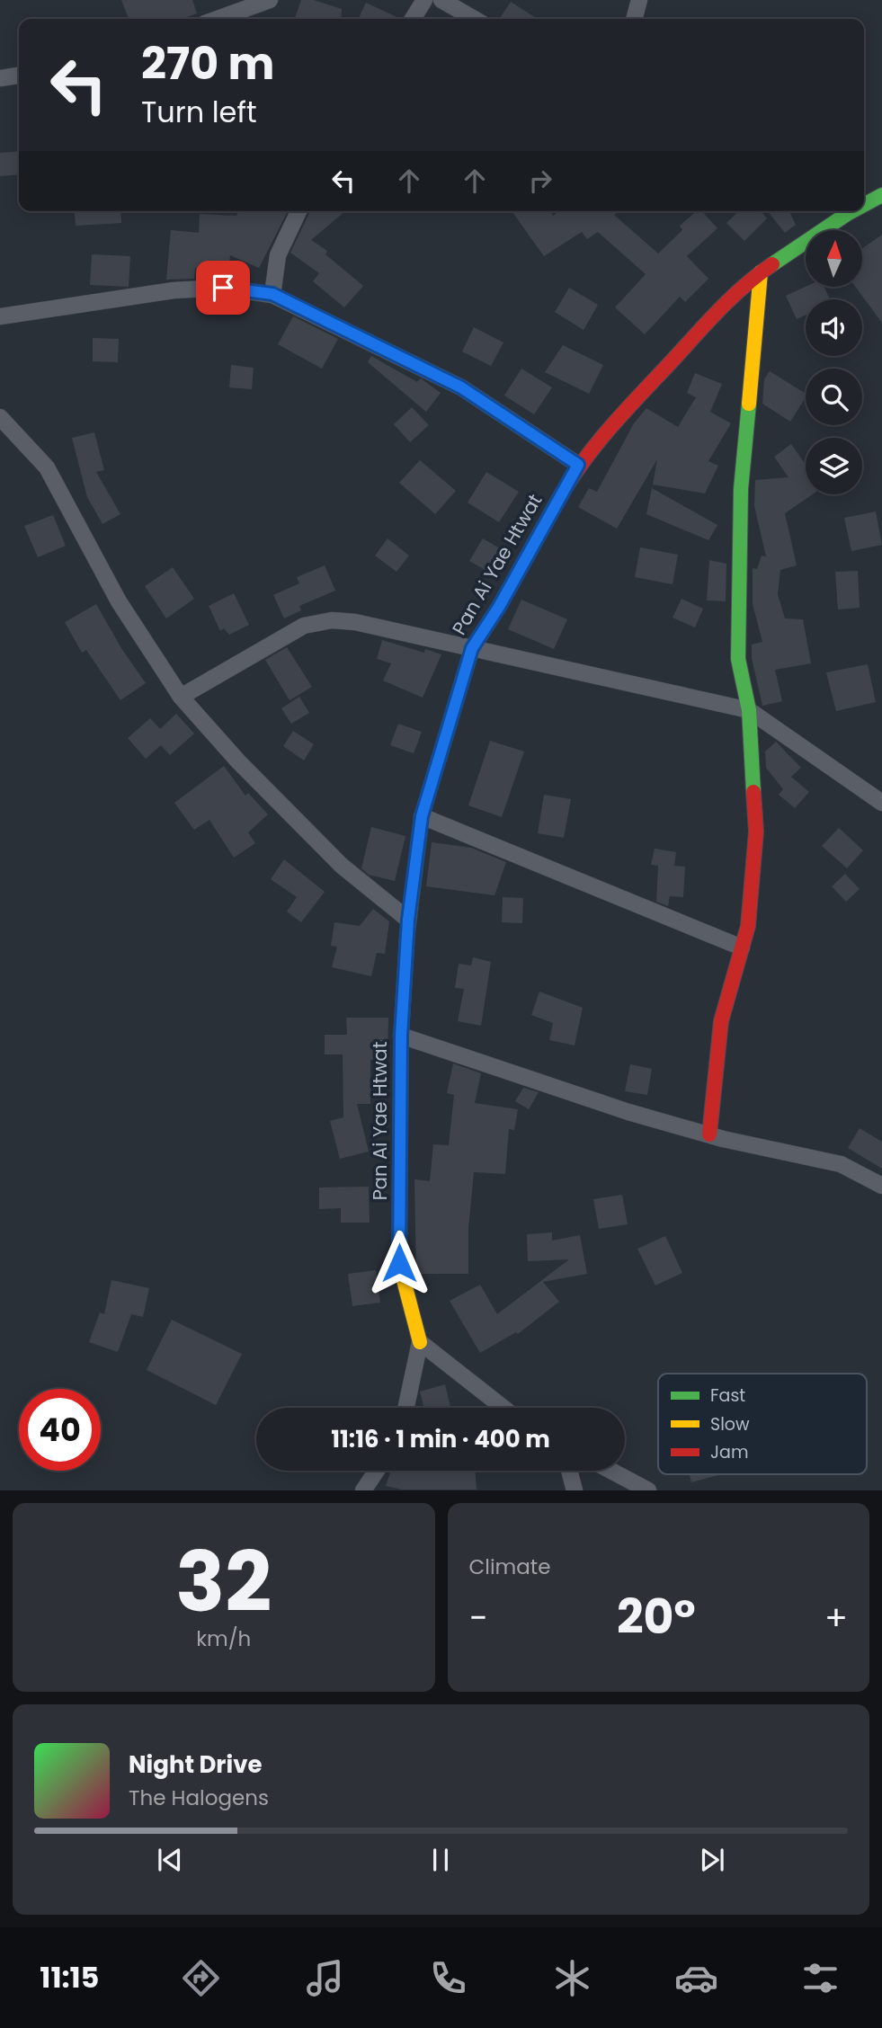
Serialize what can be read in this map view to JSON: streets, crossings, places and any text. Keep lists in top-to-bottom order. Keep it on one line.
{"streets":{"street":["Pan Ai Yae Htwat"]},"legend":["Fast","Slow","Jam"],"north":"top","page":{"turn":["270 m","Turn left"],"limit":"40","trip":"11:16 · 1 min · 400 m","tile":[["32","km/h"],"Climate"],"heat":["−","20°","+"],"song":["Night Drive","The Halogens"],"tabs":"11:15"}}
